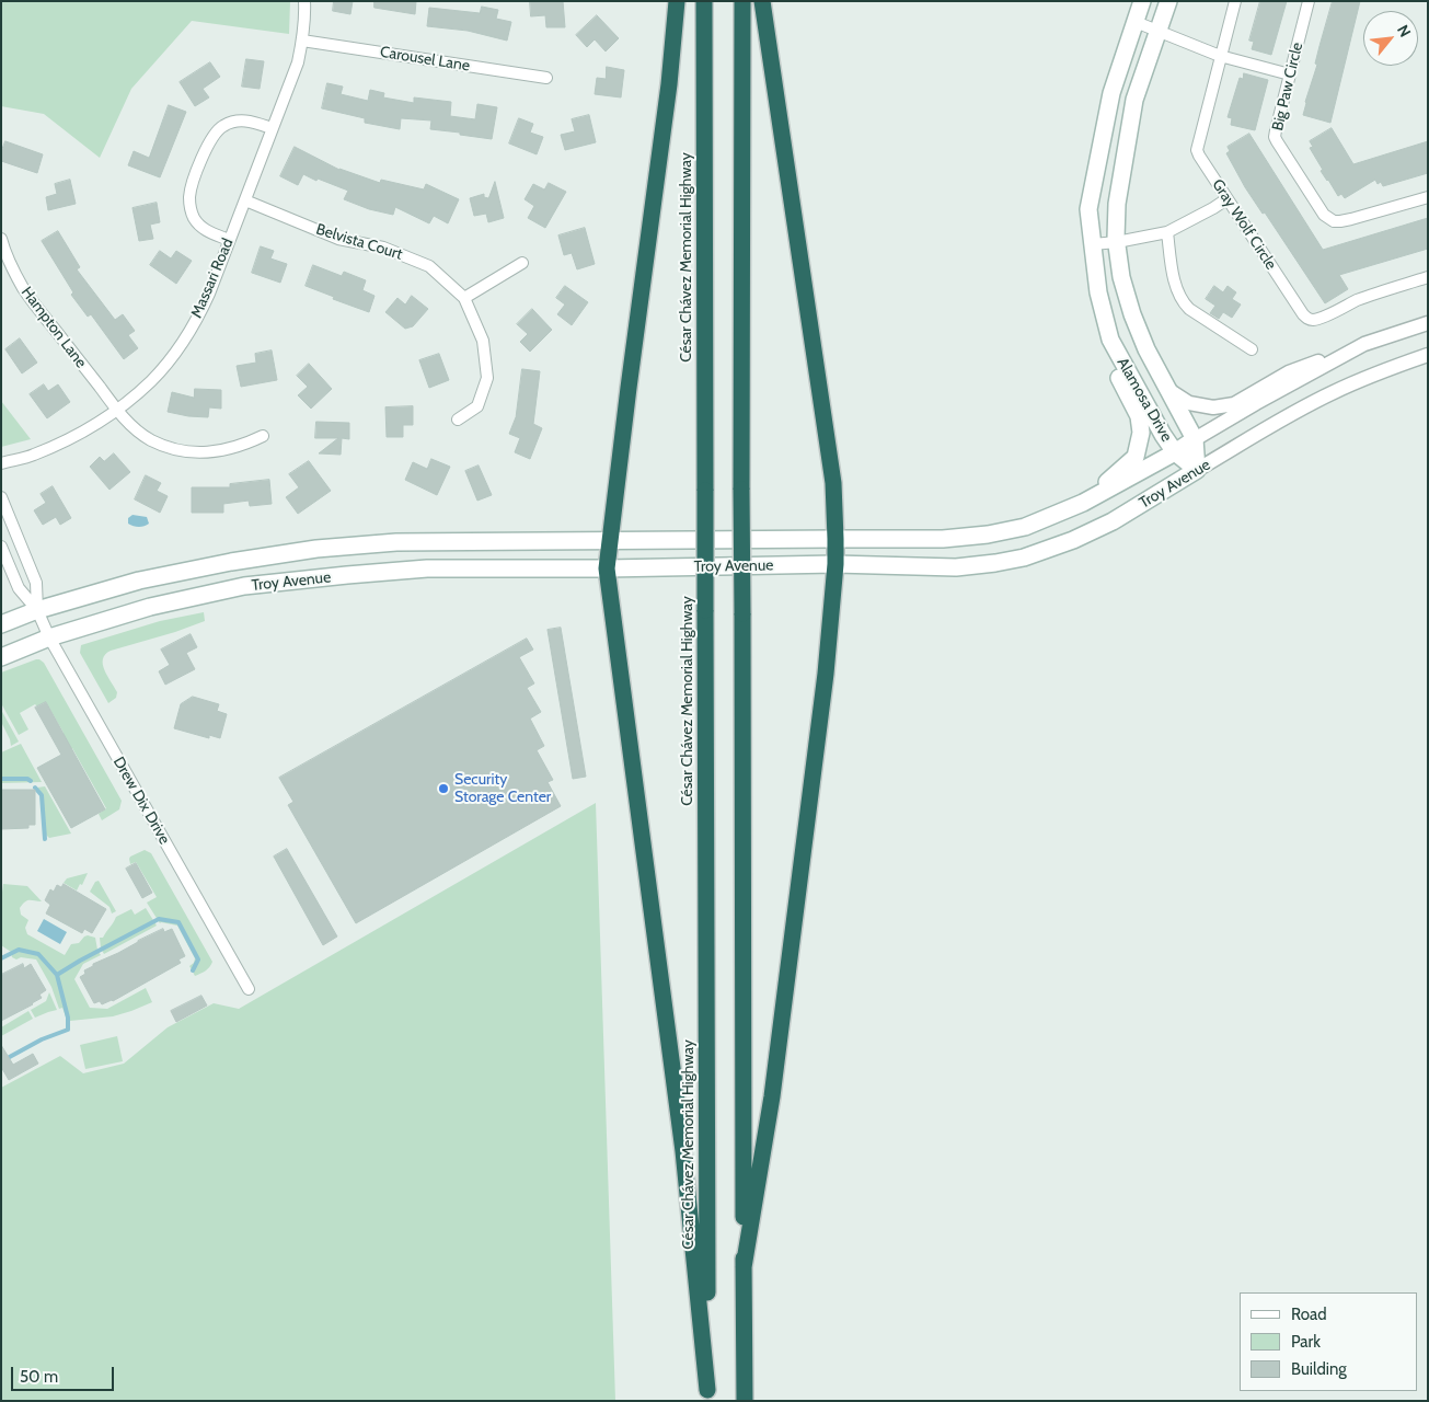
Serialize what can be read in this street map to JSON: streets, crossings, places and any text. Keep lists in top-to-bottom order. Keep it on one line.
{"streets":{"highway":["César Chávez Memorial Highway"],"main road":["Alamosa Drive","Troy Avenue"],"street":["Carousel Lane","Big Paw Circle","Gray Wolf Circle","Belvista Court","Massari Road","Hampton Lane","Drew Dix Drive"]},"crossings":[["Carousel Lane","Massari Road"],["Belvista Court","Massari Road"],["Massari Road","Hampton Lane"],["Alamosa Drive","Troy Avenue"],["Troy Avenue","Drew Dix Drive"]],"places":["Security Storage Center"],"legend":["Road","Park","Building"],"scale_bar":"50 m","north":"top right"}
